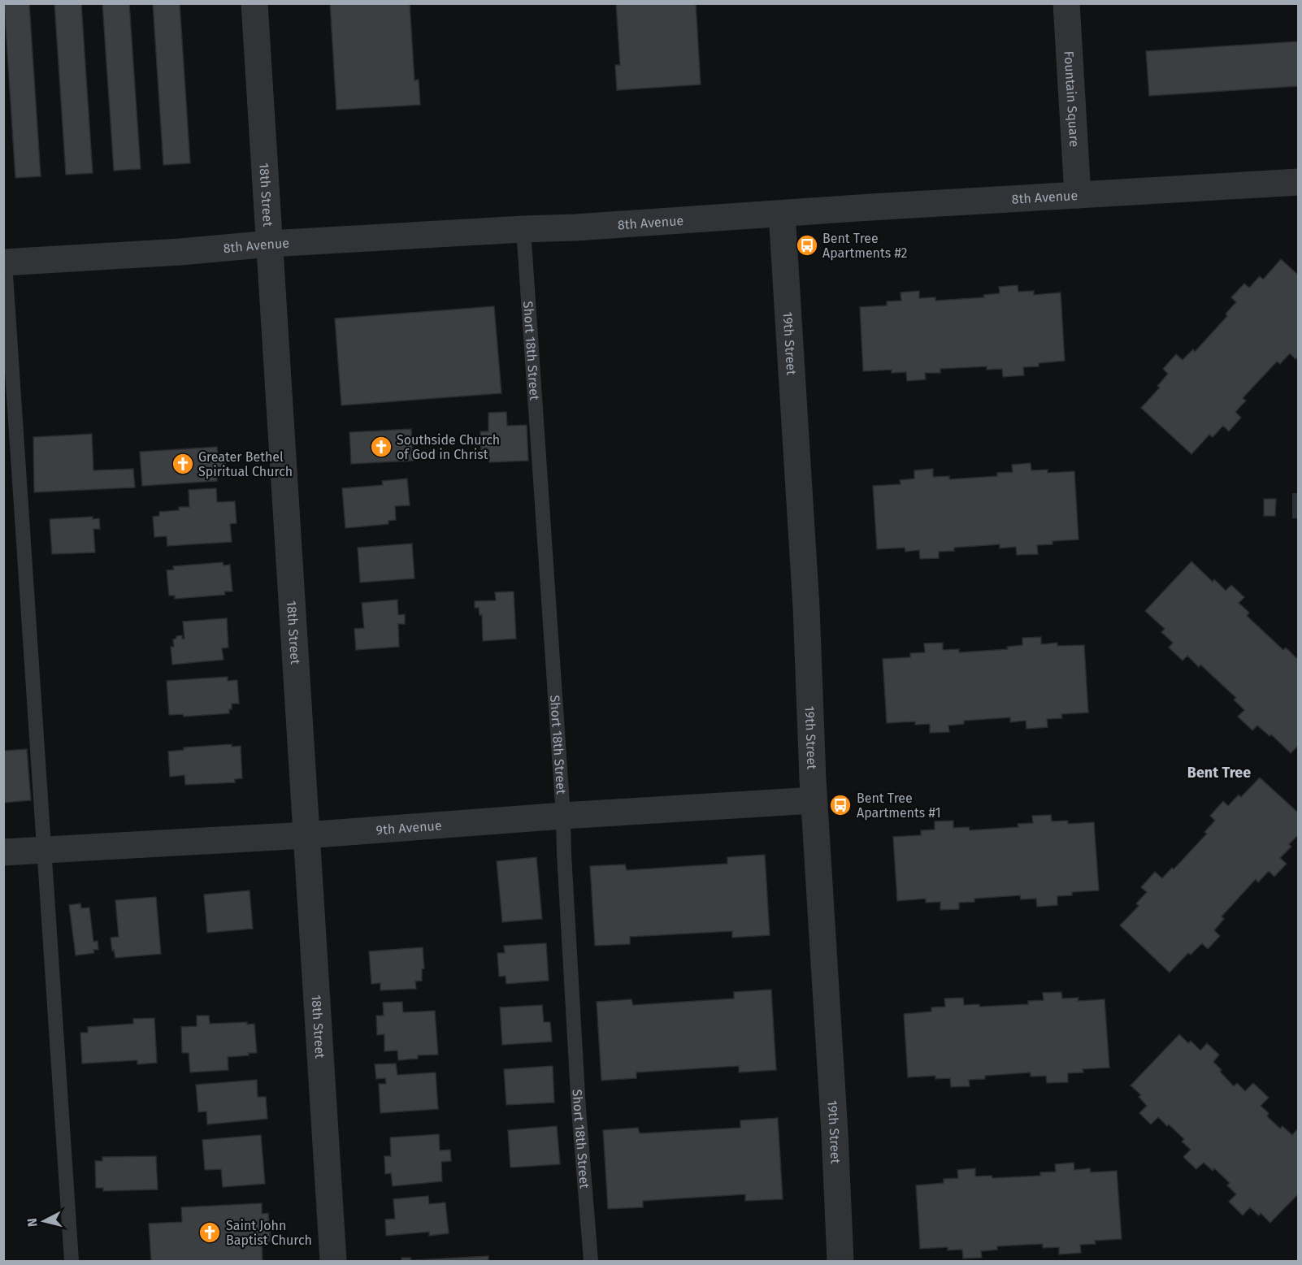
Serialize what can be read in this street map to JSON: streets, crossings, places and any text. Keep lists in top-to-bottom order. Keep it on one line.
{"streets":{"street":["Fountain Square","18th Street","8th Avenue","19th Street","9th Avenue"],"lane":["Short 18th Street"]},"crossings":[["Fountain Square","8th Avenue"],["18th Street","8th Avenue"],["18th Street","9th Avenue"],["8th Avenue","19th Street"],["8th Avenue","Short 18th Street"],["19th Street","9th Avenue"],["Short 18th Street","9th Avenue"]],"districts":["Bent Tree"],"places":{"bus stop":["Bent Tree Apartments #2","Bent Tree Apartments #1"],"church":["Southside Church of God in Christ","Greater Bethel Spiritual Church","Saint John Baptist Church"]},"north":"left"}
